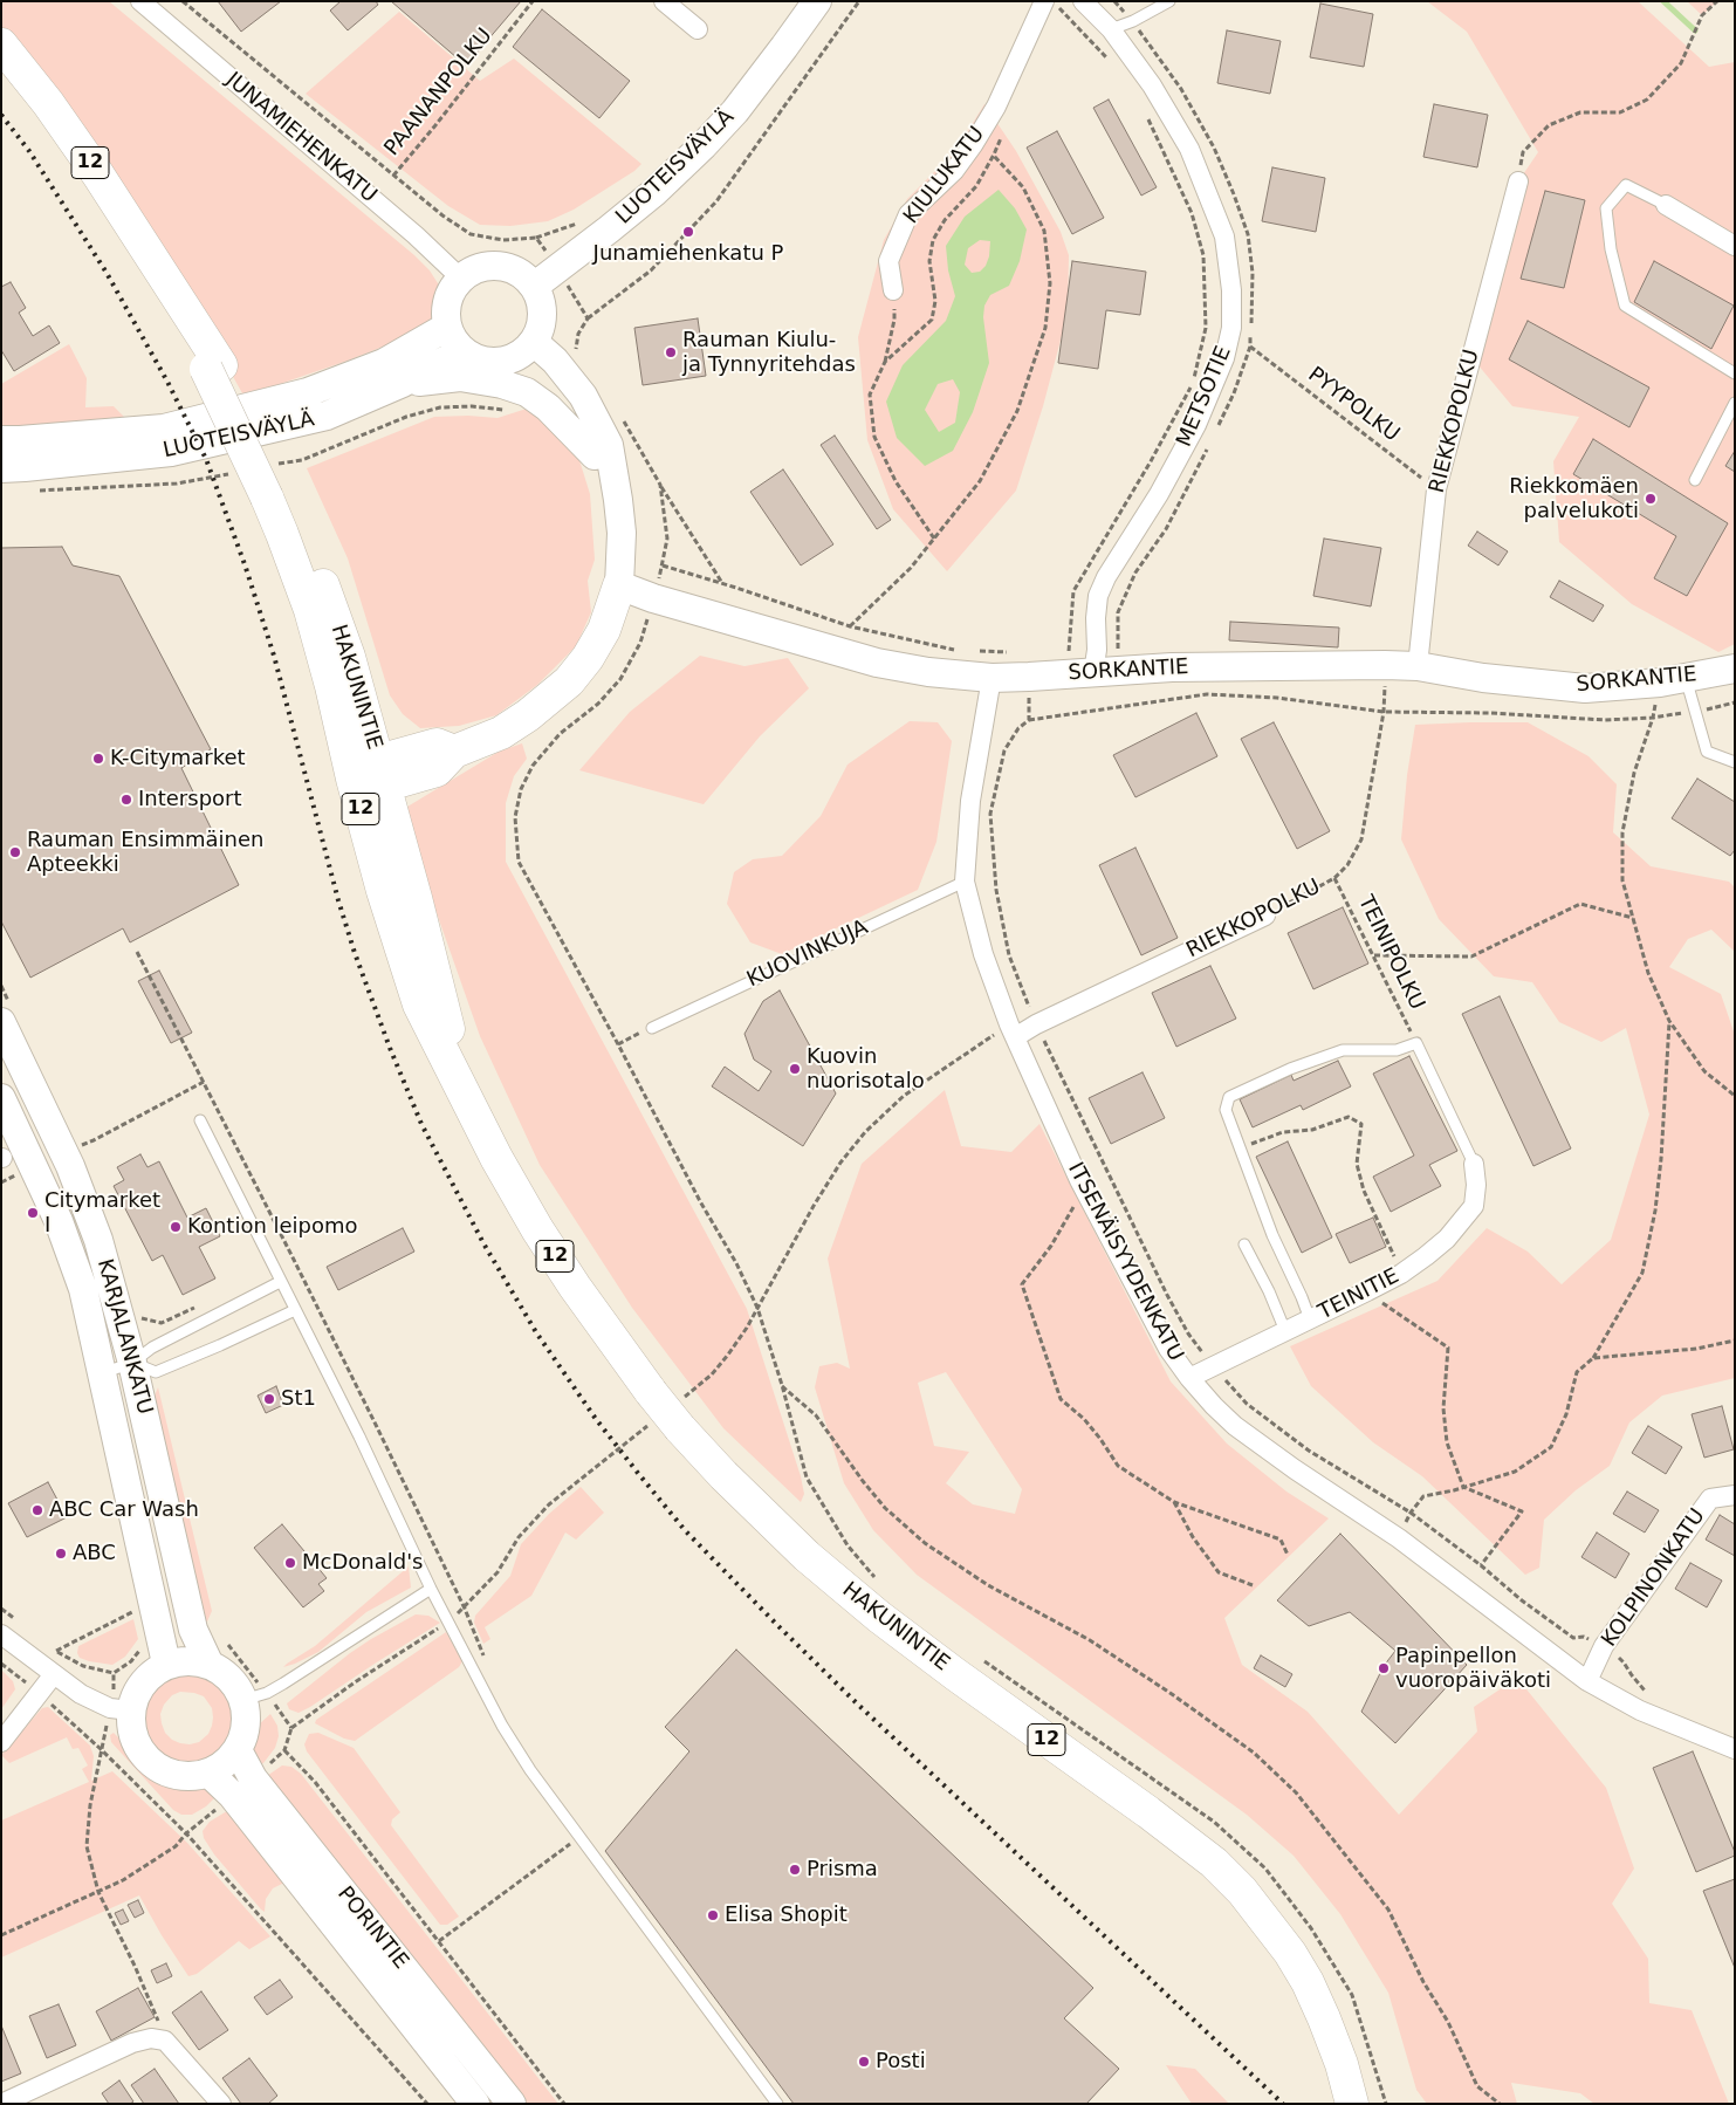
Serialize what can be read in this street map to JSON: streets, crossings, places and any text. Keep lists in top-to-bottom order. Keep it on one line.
{"streets":{"highway":["12","HAKUNINTIE"],"main road":["LUOTEISVÄYLÄ","SORKANTIE","KARJALANKATU","PORINTIE"],"street":["JUNAMIEHENKATU","KIULUKATU","METSOTIE","RIEKKOPOLKU","ITSENÄISYYDENKATU","TEINITIE","KOLPINONKATU"],"lane":["KUOVINKUJA"],"path":["PAANANPOLKU","PYYPOLKU","TEINIPOLKU"]},"crossings":[["JUNAMIEHENKATU","LUOTEISVÄYLÄ"],["METSOTIE","SORKANTIE"],["PYYPOLKU","RIEKKOPOLKU"],["RIEKKOPOLKU","SORKANTIE"],["RIEKKOPOLKU","TEINIPOLKU"],["RIEKKOPOLKU","ITSENÄISYYDENKATU"],["SORKANTIE","ITSENÄISYYDENKATU"],["KUOVINKUJA","ITSENÄISYYDENKATU"],["ITSENÄISYYDENKATU","TEINITIE"],["ITSENÄISYYDENKATU","KOLPINONKATU"],["KARJALANKATU","PORINTIE"]],"places":["Junamiehenkatu P","Rauman Kiulu- ja Tynnyritehdas","Riekkomäen palvelukoti","K-Citymarket","Intersport","Rauman Ensimmäinen Apteekki","Kuovin nuorisotalo","Citymarket I","Kontion leipomo","St1","ABC Car Wash","ABC","McDonald's","Papinpellon vuoropäiväkoti","Prisma","Elisa Shopit","Posti"]}
